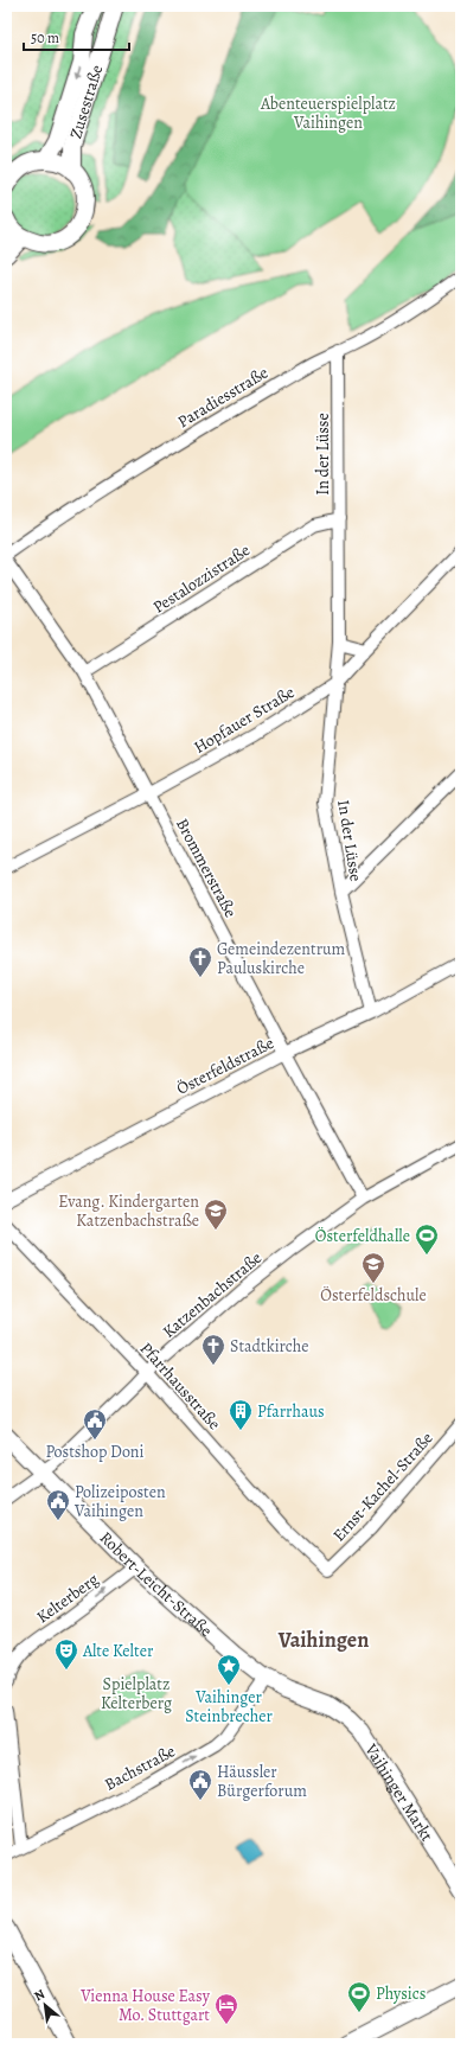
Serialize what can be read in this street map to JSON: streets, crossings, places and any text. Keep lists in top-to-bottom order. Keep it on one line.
{"streets":{"street":["Zusestraße","Paradiesstraße","In der Lüsse","Pestalozzistraße","Hopfauer Straße","Brommerstraße","Österfeldstraße","Katzenbachstraße","Pfarrhausstraße","Ernst-Kachel-Straße","Robert-Leicht-Straße","Kelterberg","Bachstraße","Vaihinger Markt"]},"crossings":[["Paradiesstraße","In der Lüsse"],["In der Lüsse","Pestalozzistraße"],["In der Lüsse","Hopfauer Straße"],["In der Lüsse","Österfeldstraße"],["Pestalozzistraße","Brommerstraße"],["Hopfauer Straße","Brommerstraße"],["Brommerstraße","Österfeldstraße"],["Brommerstraße","Katzenbachstraße"],["Katzenbachstraße","Pfarrhausstraße"],["Katzenbachstraße","Robert-Leicht-Straße"],["Pfarrhausstraße","Ernst-Kachel-Straße"],["Robert-Leicht-Straße","Kelterberg"],["Robert-Leicht-Straße","Bachstraße"],["Robert-Leicht-Straße","Vaihinger Markt"]],"one_way":["Kelterberg","Bachstraße"],"districts":["Vaihingen"],"parks":["Abenteuerspielplatz Vaihingen","Spielplatz Kelterberg"],"places":{"church":["Gemeindezentrum Pauluskirche","Stadtkirche"],"school or university":["Evang. Kindergarten Katzenbachstraße","Österfeldschule"],"sports":["Österfeldhalle","Physics"],"building":["Pfarrhaus"],"public building":["Postshop Doni","Polizeiposten Vaihingen","Häussler Bürgerforum"],"theatre":["Alte Kelter"],"place":["Vaihinger Steinbrecher"],"hotel":["Vienna House Easy Mo. Stuttgart"]},"scale_bar":"50 m","north":"top left"}
